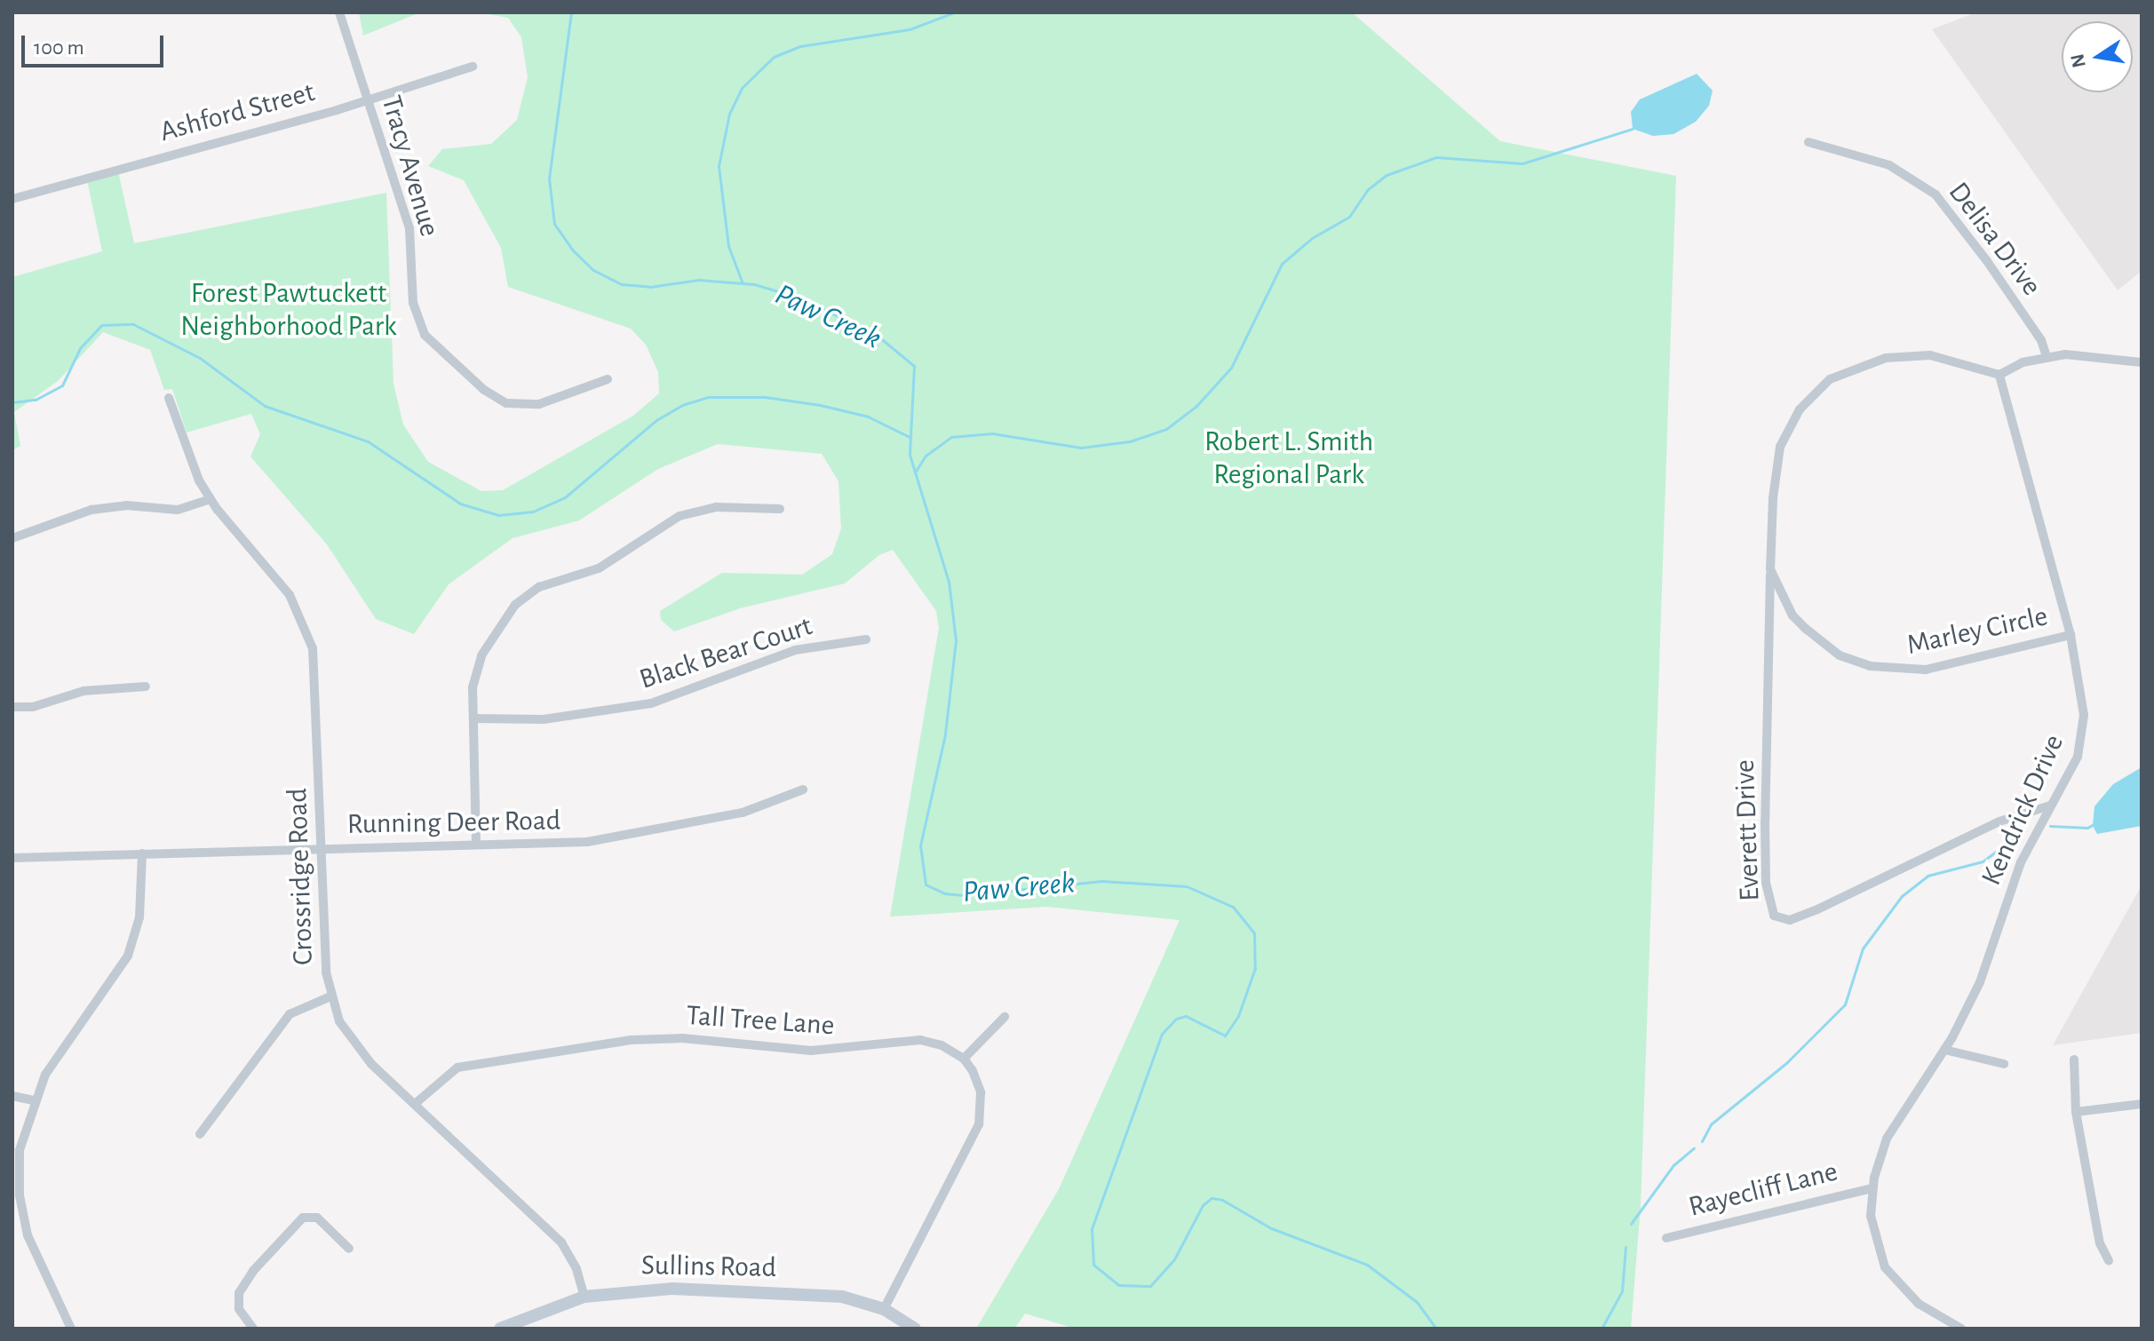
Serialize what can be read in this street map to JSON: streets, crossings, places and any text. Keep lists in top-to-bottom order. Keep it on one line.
{"streets":{"street":["Ashford Street","Tracy Avenue","Delisa Drive","Marley Circle","Black Bear Court","Kendrick Drive","Running Deer Road","Everett Drive","Crossridge Road","Tall Tree Lane","Rayecliff Lane","Sullins Road"]},"crossings":[["Ashford Street","Tracy Avenue"],["Marley Circle","Kendrick Drive"],["Marley Circle","Everett Drive"],["Kendrick Drive","Everett Drive"],["Kendrick Drive","Rayecliff Lane"],["Running Deer Road","Crossridge Road"],["Crossridge Road","Tall Tree Lane"],["Crossridge Road","Sullins Road"]],"water":["Paw Creek"],"parks":["Forest Pawtuckett Neighborhood Park","Robert L. Smith Regional Park"],"scale_bar":"100 m","north":"left"}
